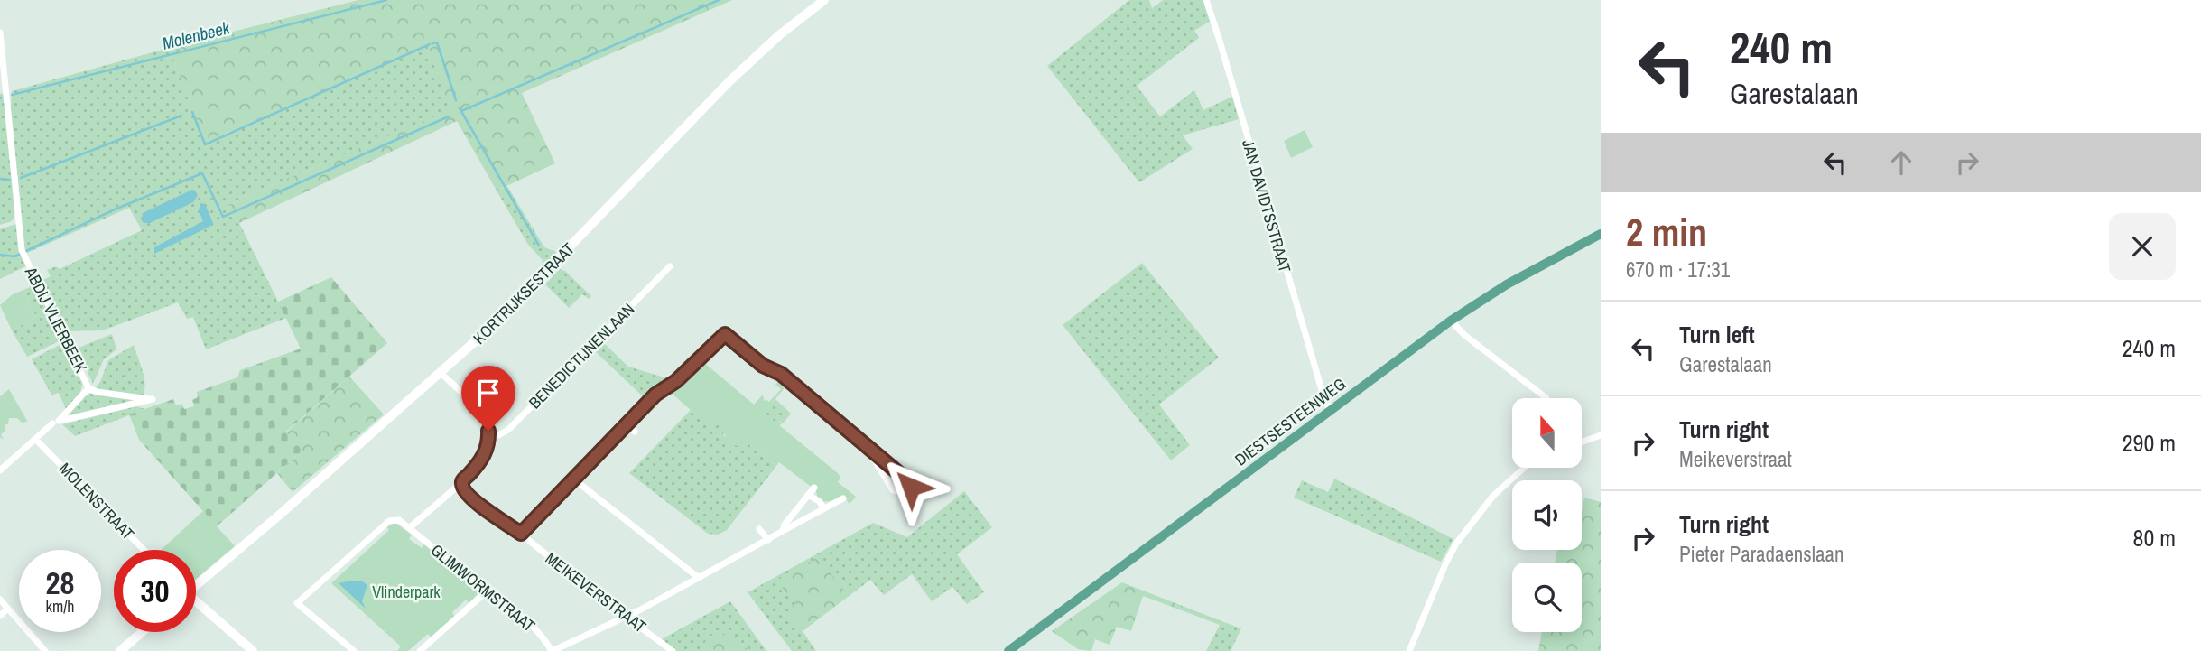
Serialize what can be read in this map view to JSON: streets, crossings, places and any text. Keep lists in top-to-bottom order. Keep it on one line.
{"streets":{"main road":["DIESTSESTEENWEG"],"street":["JAN DAVIDTSSTRAAT","KORTRIJKSESTRAAT","ABDIJ VLIERBEEK","BENEDICTIJNENLAAN","MOLENSTRAAT","GLIMWORMSTRAAT","MEIKEVERSTRAAT"]},"crossings":[["JAN DAVIDTSSTRAAT","DIESTSESTEENWEG"],["ABDIJ VLIERBEEK","MOLENSTRAAT"]],"water":["Molenbeek"],"parks":["Vlinderpark"],"north":"top","page":{"turn":["240 m","Garestalaan"],"heading":["2 min","670 m · 17:31"],"list":[{"name":"Turn left","note":"Garestalaan","value":"240 m"},{"name":"Turn right","note":"Meikeverstraat","value":"290 m"},{"name":"Turn right","note":"Pieter Paradaenslaan","value":"80 m"}],"speed":"28 km/h","limit":"30"}}
